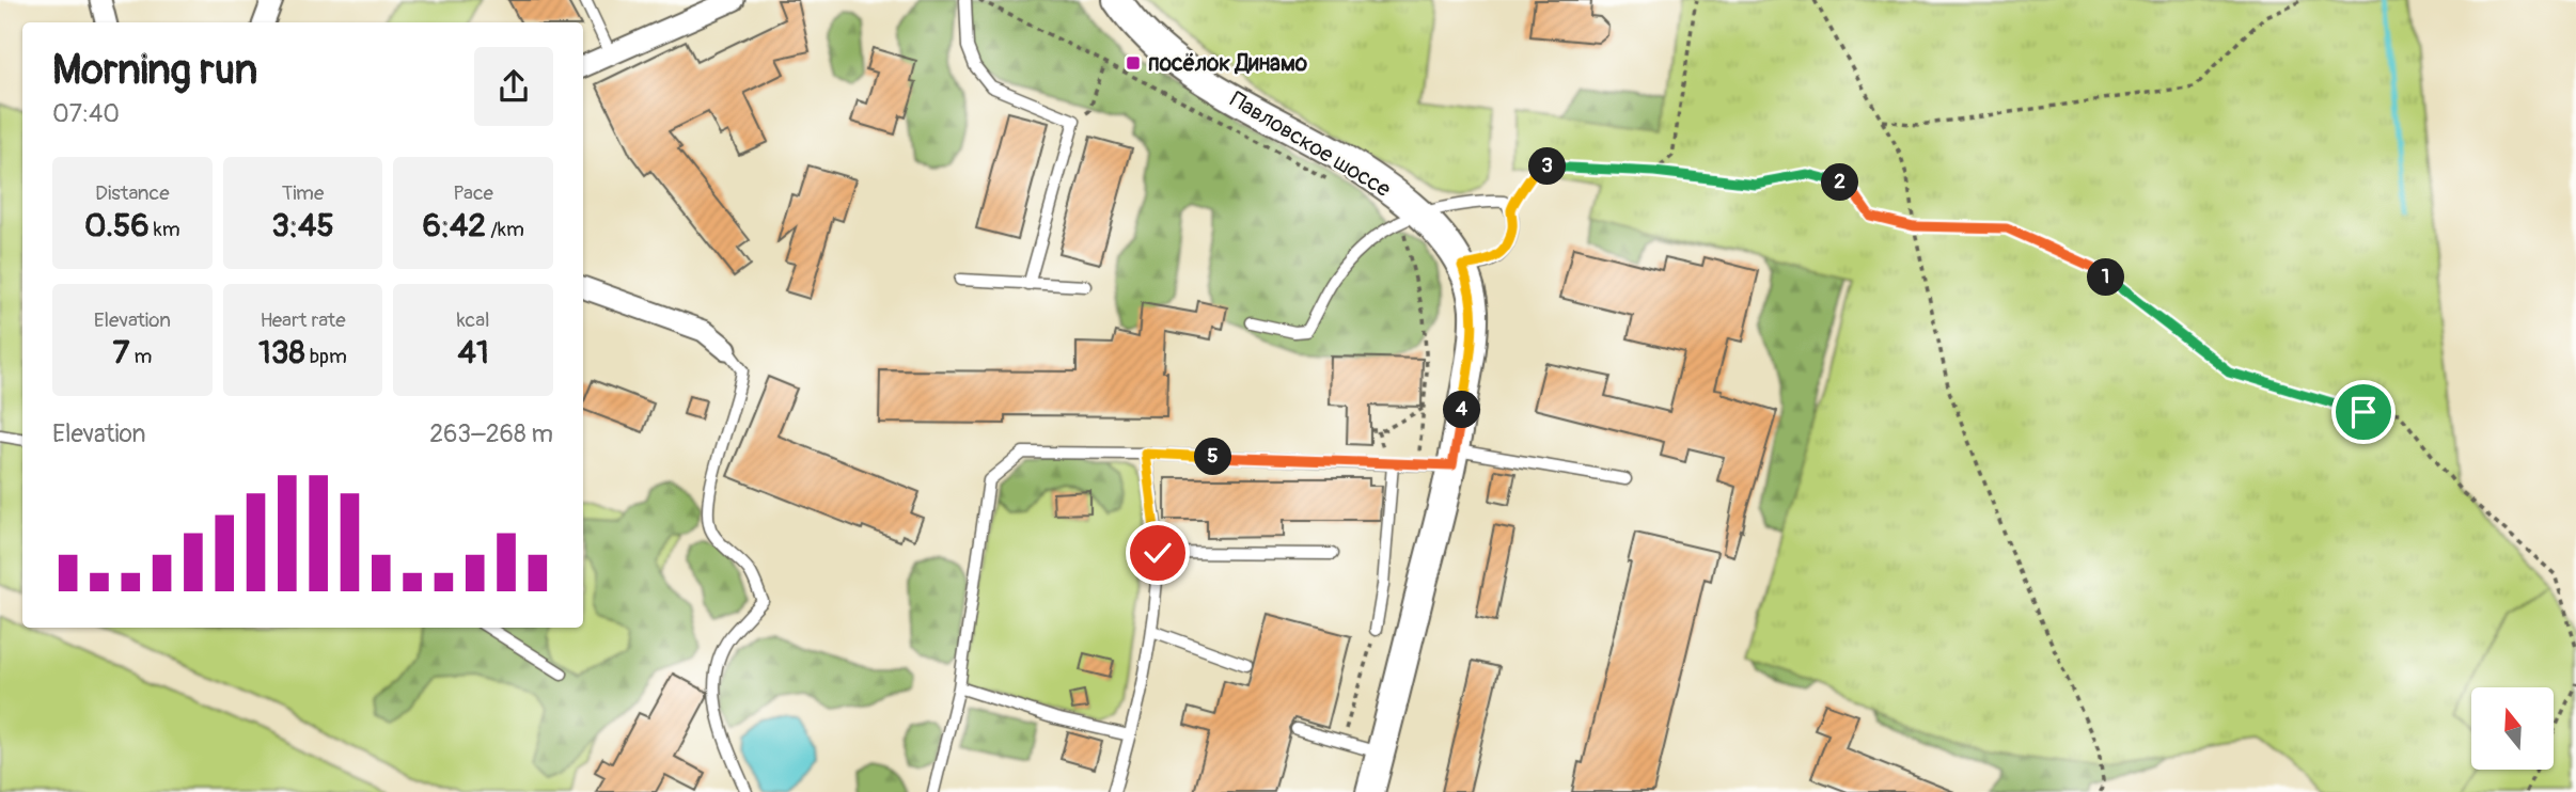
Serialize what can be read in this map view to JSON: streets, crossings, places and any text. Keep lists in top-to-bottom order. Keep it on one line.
{"streets":{"main road":["Павловское шоссе"]},"places":{"transit":["посёлок Динамо"]},"north":"top","page":{"heading":["Morning run","07:40"],"pins":["3","2","1","4","5"],"stats":[["Distance","0.56 km"],["Time","3:45"],["Pace","6:42 /km"],["Elevation","7 m"],["Heart rate","138 bpm"],["kcal","41"]],"chart":["Elevation","263–268 m"]}}
